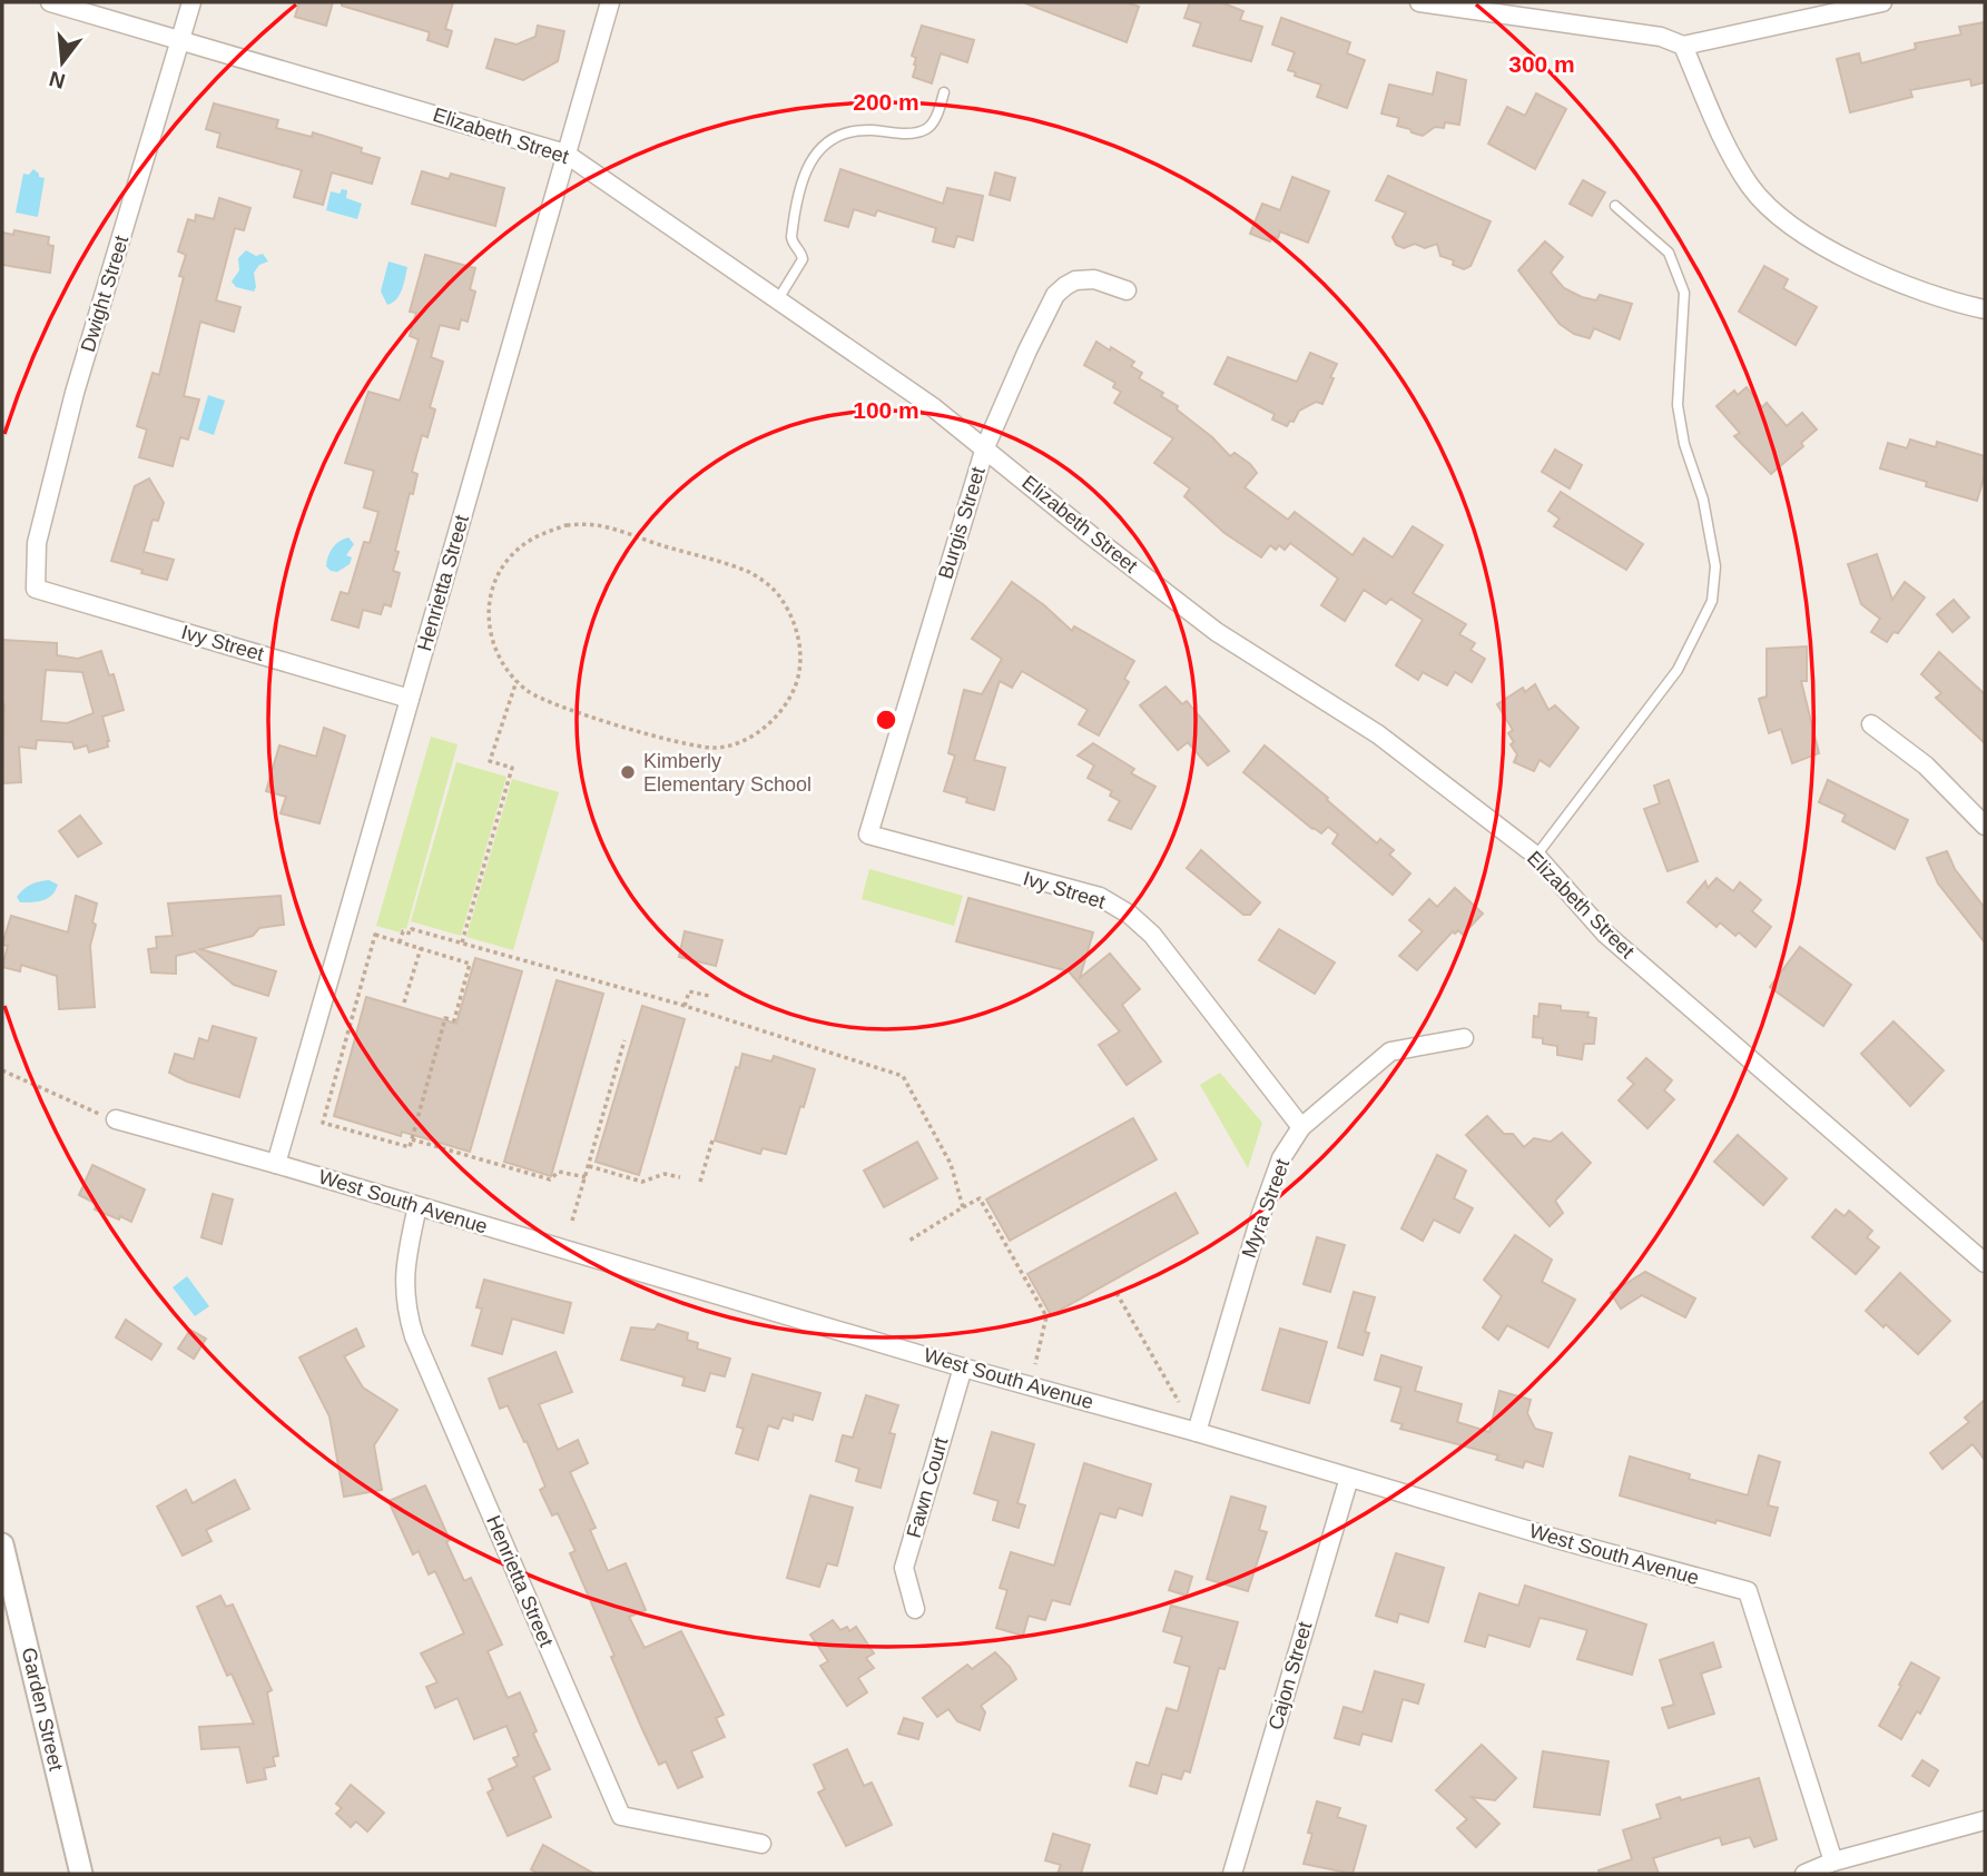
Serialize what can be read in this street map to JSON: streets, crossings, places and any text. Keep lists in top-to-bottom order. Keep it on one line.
{"streets":{"street":["Elizabeth Street","Dwight Street","Burgis Street","Henrietta Street","Ivy Street","West South Avenue","Myra Street","Fawn Court","Cajon Street","Garden Street"]},"crossings":[["Elizabeth Street","Dwight Street"],["Elizabeth Street","Burgis Street"],["Elizabeth Street","Henrietta Street"],["Dwight Street","Ivy Street"],["Burgis Street","Ivy Street"],["Henrietta Street","Ivy Street"],["Henrietta Street","West South Avenue"],["Ivy Street","Myra Street"],["West South Avenue","Myra Street"],["West South Avenue","Fawn Court"],["West South Avenue","Cajon Street"]],"places":["Kimberly Elementary School"],"north":"bottom","rings":["300 m","200 m","100 m"]}
